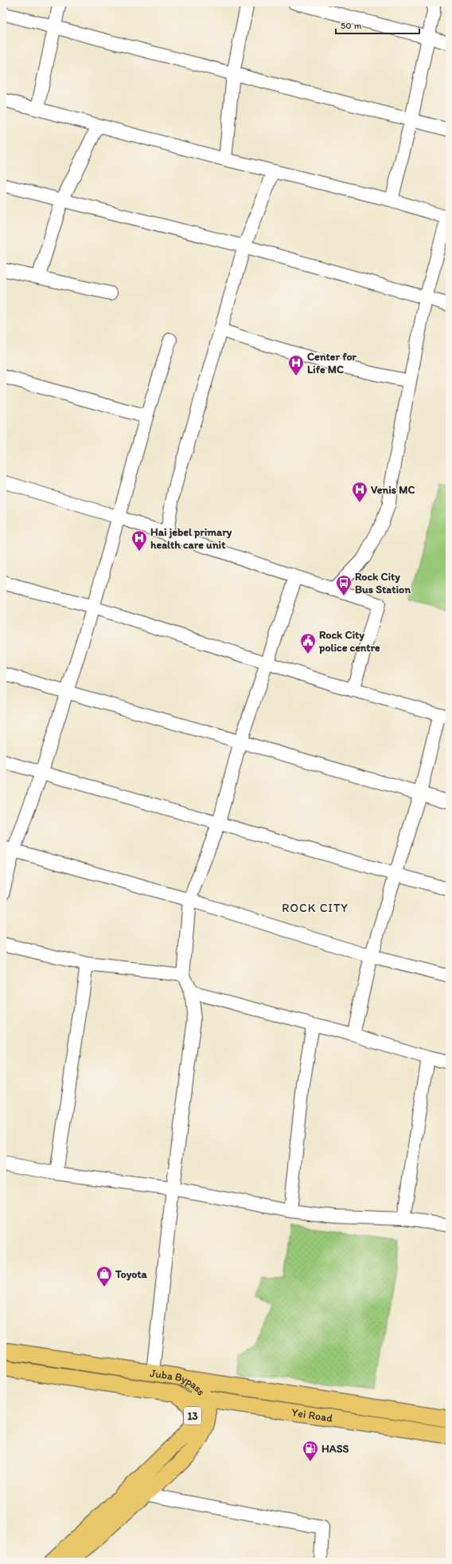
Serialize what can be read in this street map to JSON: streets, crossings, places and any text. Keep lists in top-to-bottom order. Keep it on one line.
{"streets":{"main road":["Juba Bypass","Yei Road","13"]},"crossings":[["Juba Bypass","Yei Road"]],"districts":["ROCK CITY"],"places":{"hospital":["Center for Life MC","Venis MC","Hai jebel primary health care unit"],"bus stop":["Rock City Bus Station"],"public building":["Rock City police centre"],"shop":["Toyota"],"fuel station":["HASS"]},"scale_bar":"50 m"}
